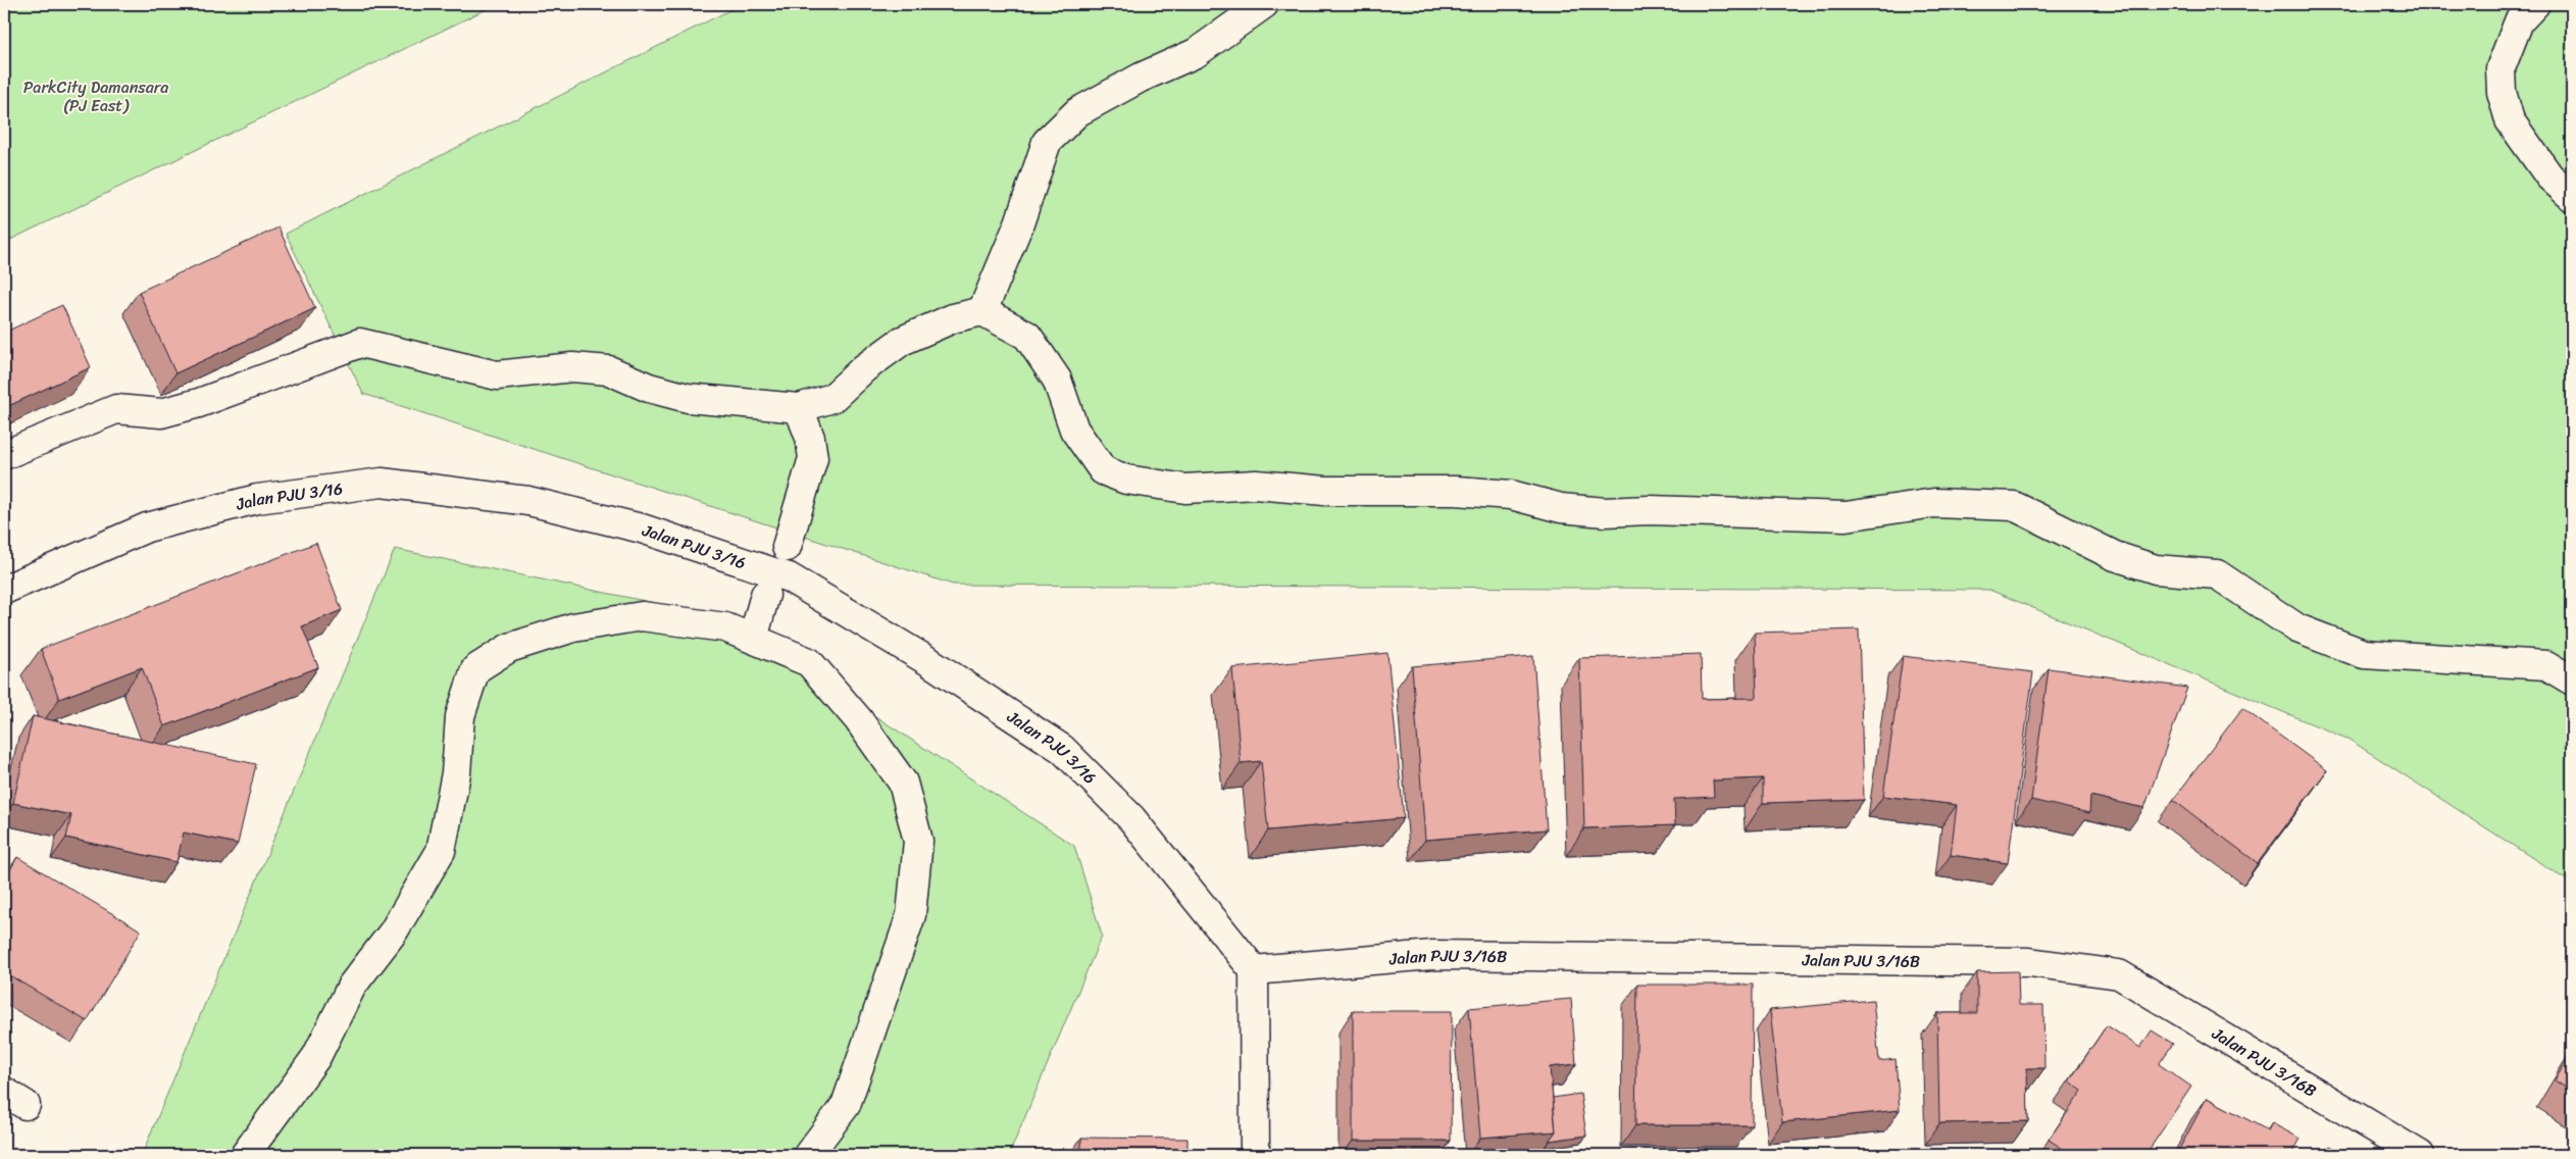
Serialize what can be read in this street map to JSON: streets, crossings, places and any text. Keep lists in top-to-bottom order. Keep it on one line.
{"streets":{"street":["Jalan PJU 3/16","Jalan PJU 3/16B"]},"crossings":[["Jalan PJU 3/16","Jalan PJU 3/16B"]],"parks":["ParkCity Damansara (PJ East)"]}
